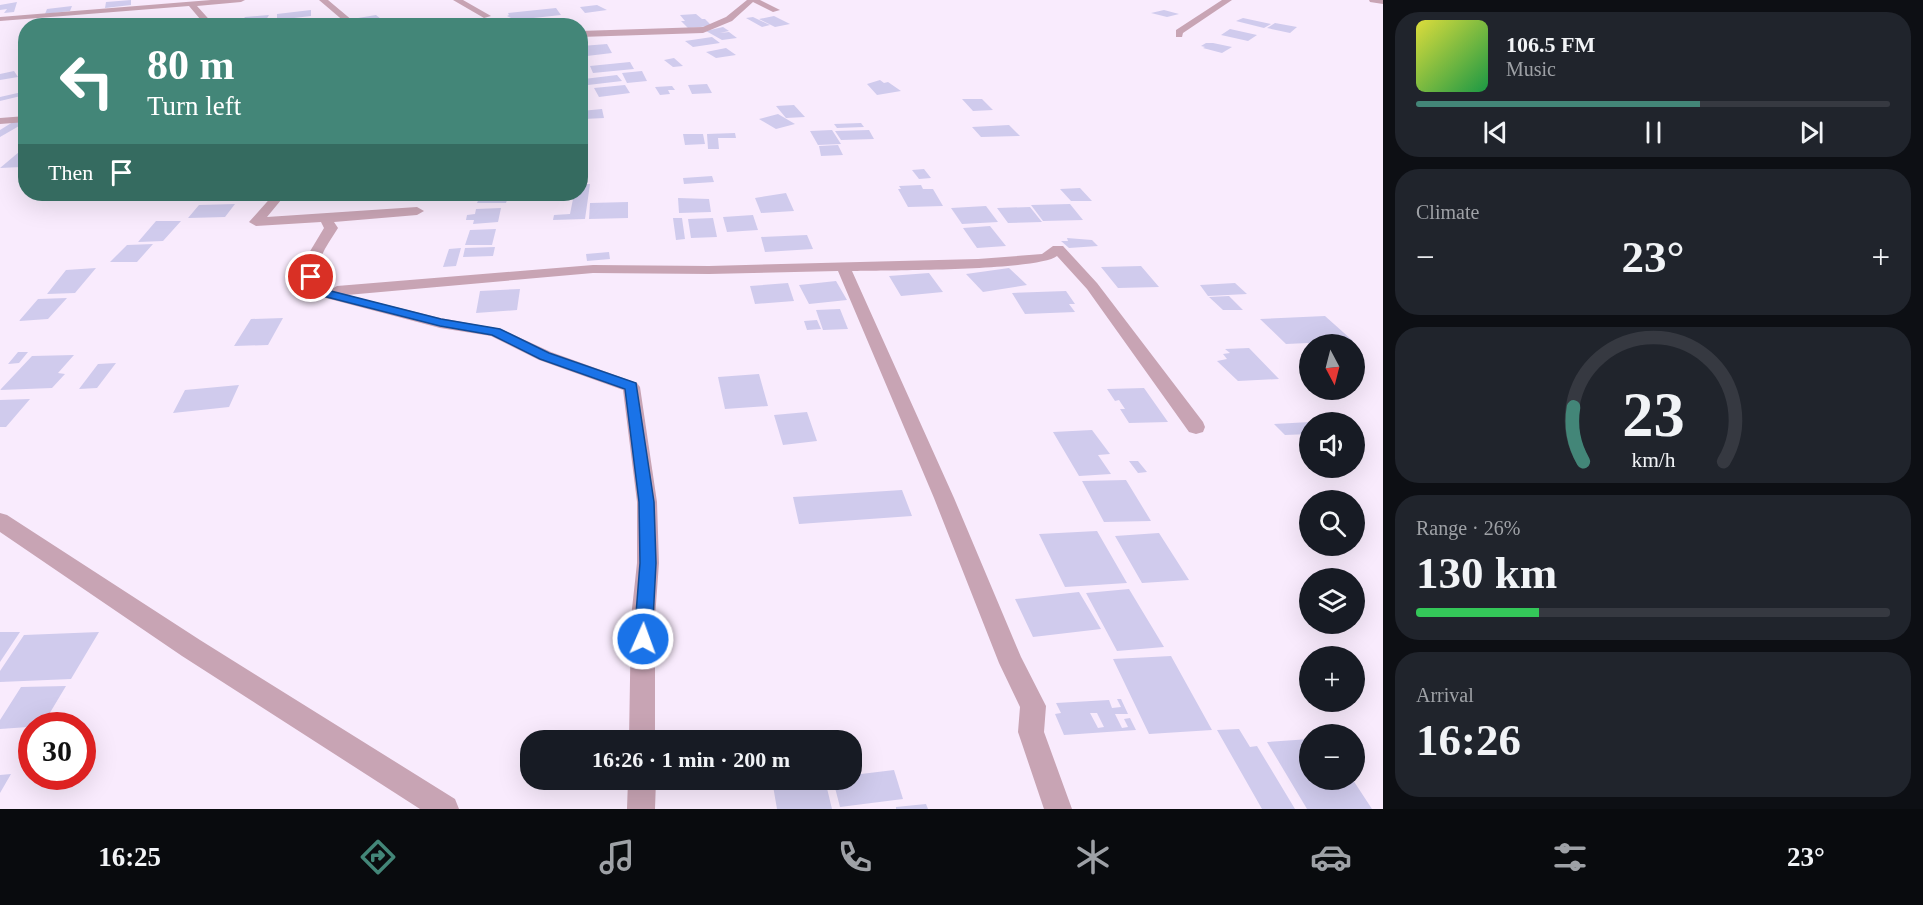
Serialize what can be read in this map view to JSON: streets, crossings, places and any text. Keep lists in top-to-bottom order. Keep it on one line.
{"north":"bottom","page":{"turn":["80 m","Turn left"],"song":["106.5 FM","Music"],"then":"Then","tile":["Climate",["Range · 26%","130 km"],["Arrival","16:26"]],"heat":["−","23°","+"],"map_buttons":["+","−"],"limit":"30","trip":"16:26 · 1 min · 200 m","tabs":["16:25","23°"],"gauge":["23","km/h"]}}
